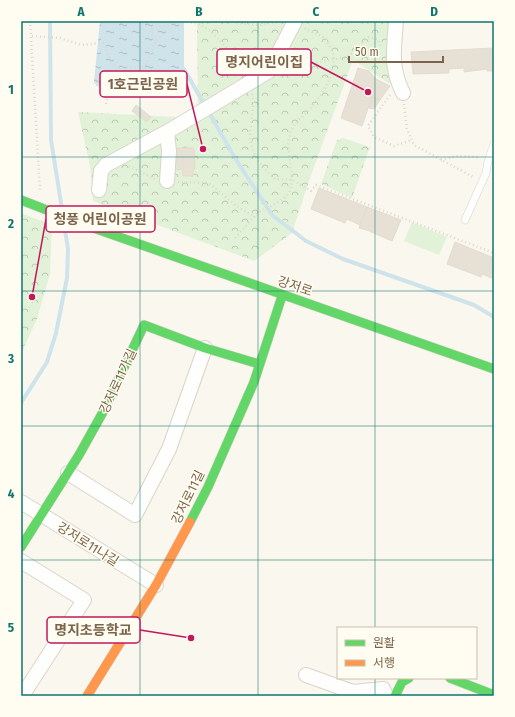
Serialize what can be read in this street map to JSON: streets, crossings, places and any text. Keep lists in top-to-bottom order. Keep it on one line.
{"streets":{"street":["강저로","강저로11가길","강저로11길","강저로11나길"]},"crossings":[["강저로","강저로11길"],["강저로11가길","강저로11길"],["강저로11길","강저로11나길"]],"places":["명지어린이집","1호근린공원","청풍 어린이공원","명지초등학교"],"legend":["원활","서행"],"scale_bar":"50 m","grid":{"columns":["A","B","C","D"],"rows":["1","2","3","4","5"]}}
